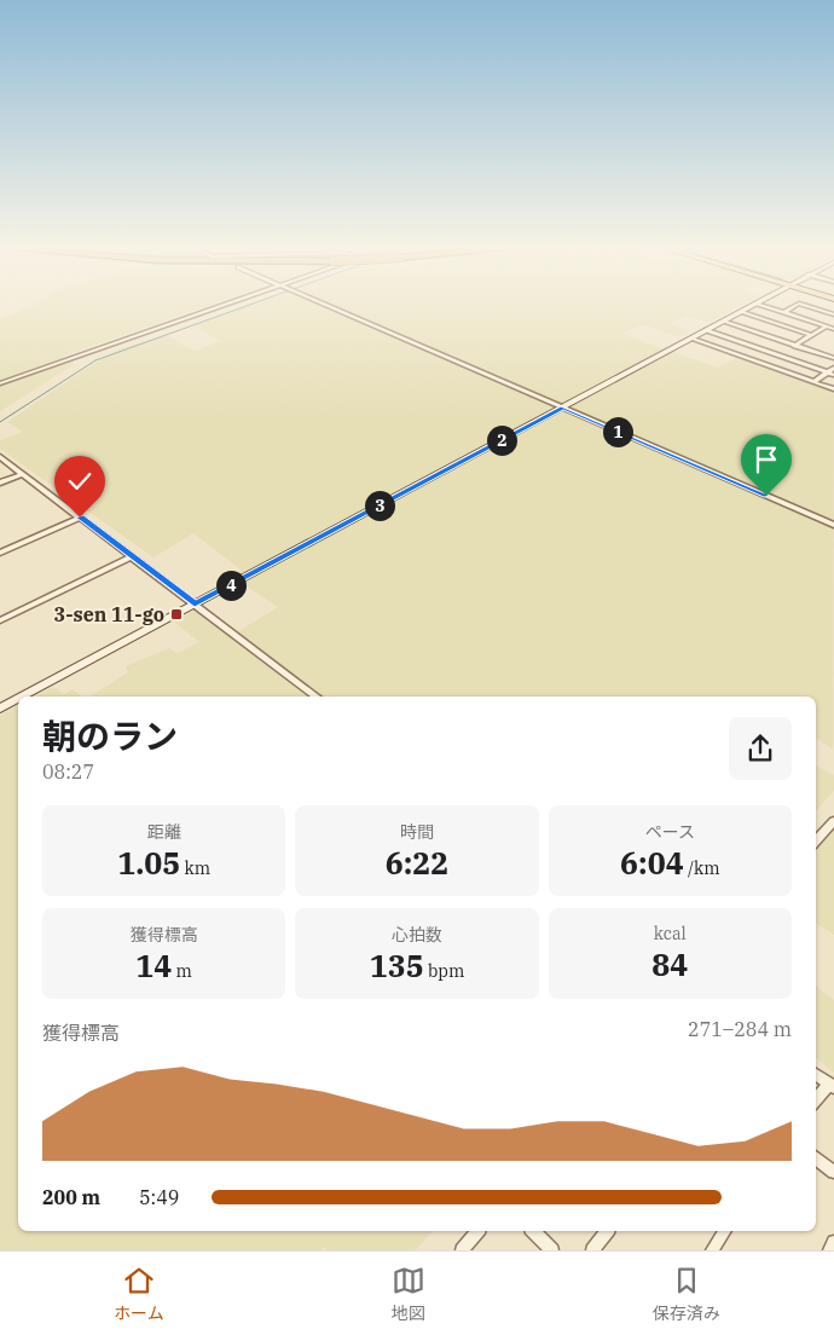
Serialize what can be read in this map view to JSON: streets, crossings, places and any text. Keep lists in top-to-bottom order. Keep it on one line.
{"places":{"transit":["3-sen 11-go"]},"page":{"pins":["1","2","3","4"],"heading":["朝のラン","08:27"],"stats":[["距離","1.05 km"],["時間","6:22"],["ペース","6:04 /km"],["獲得標高","14 m"],["心拍数","135 bpm"],["kcal","84"]],"chart":["獲得標高","271–284 m"],"list":[{"name":"200 m","note":"5:49"}],"tabs":["ホーム","地図","保存済み"]}}
